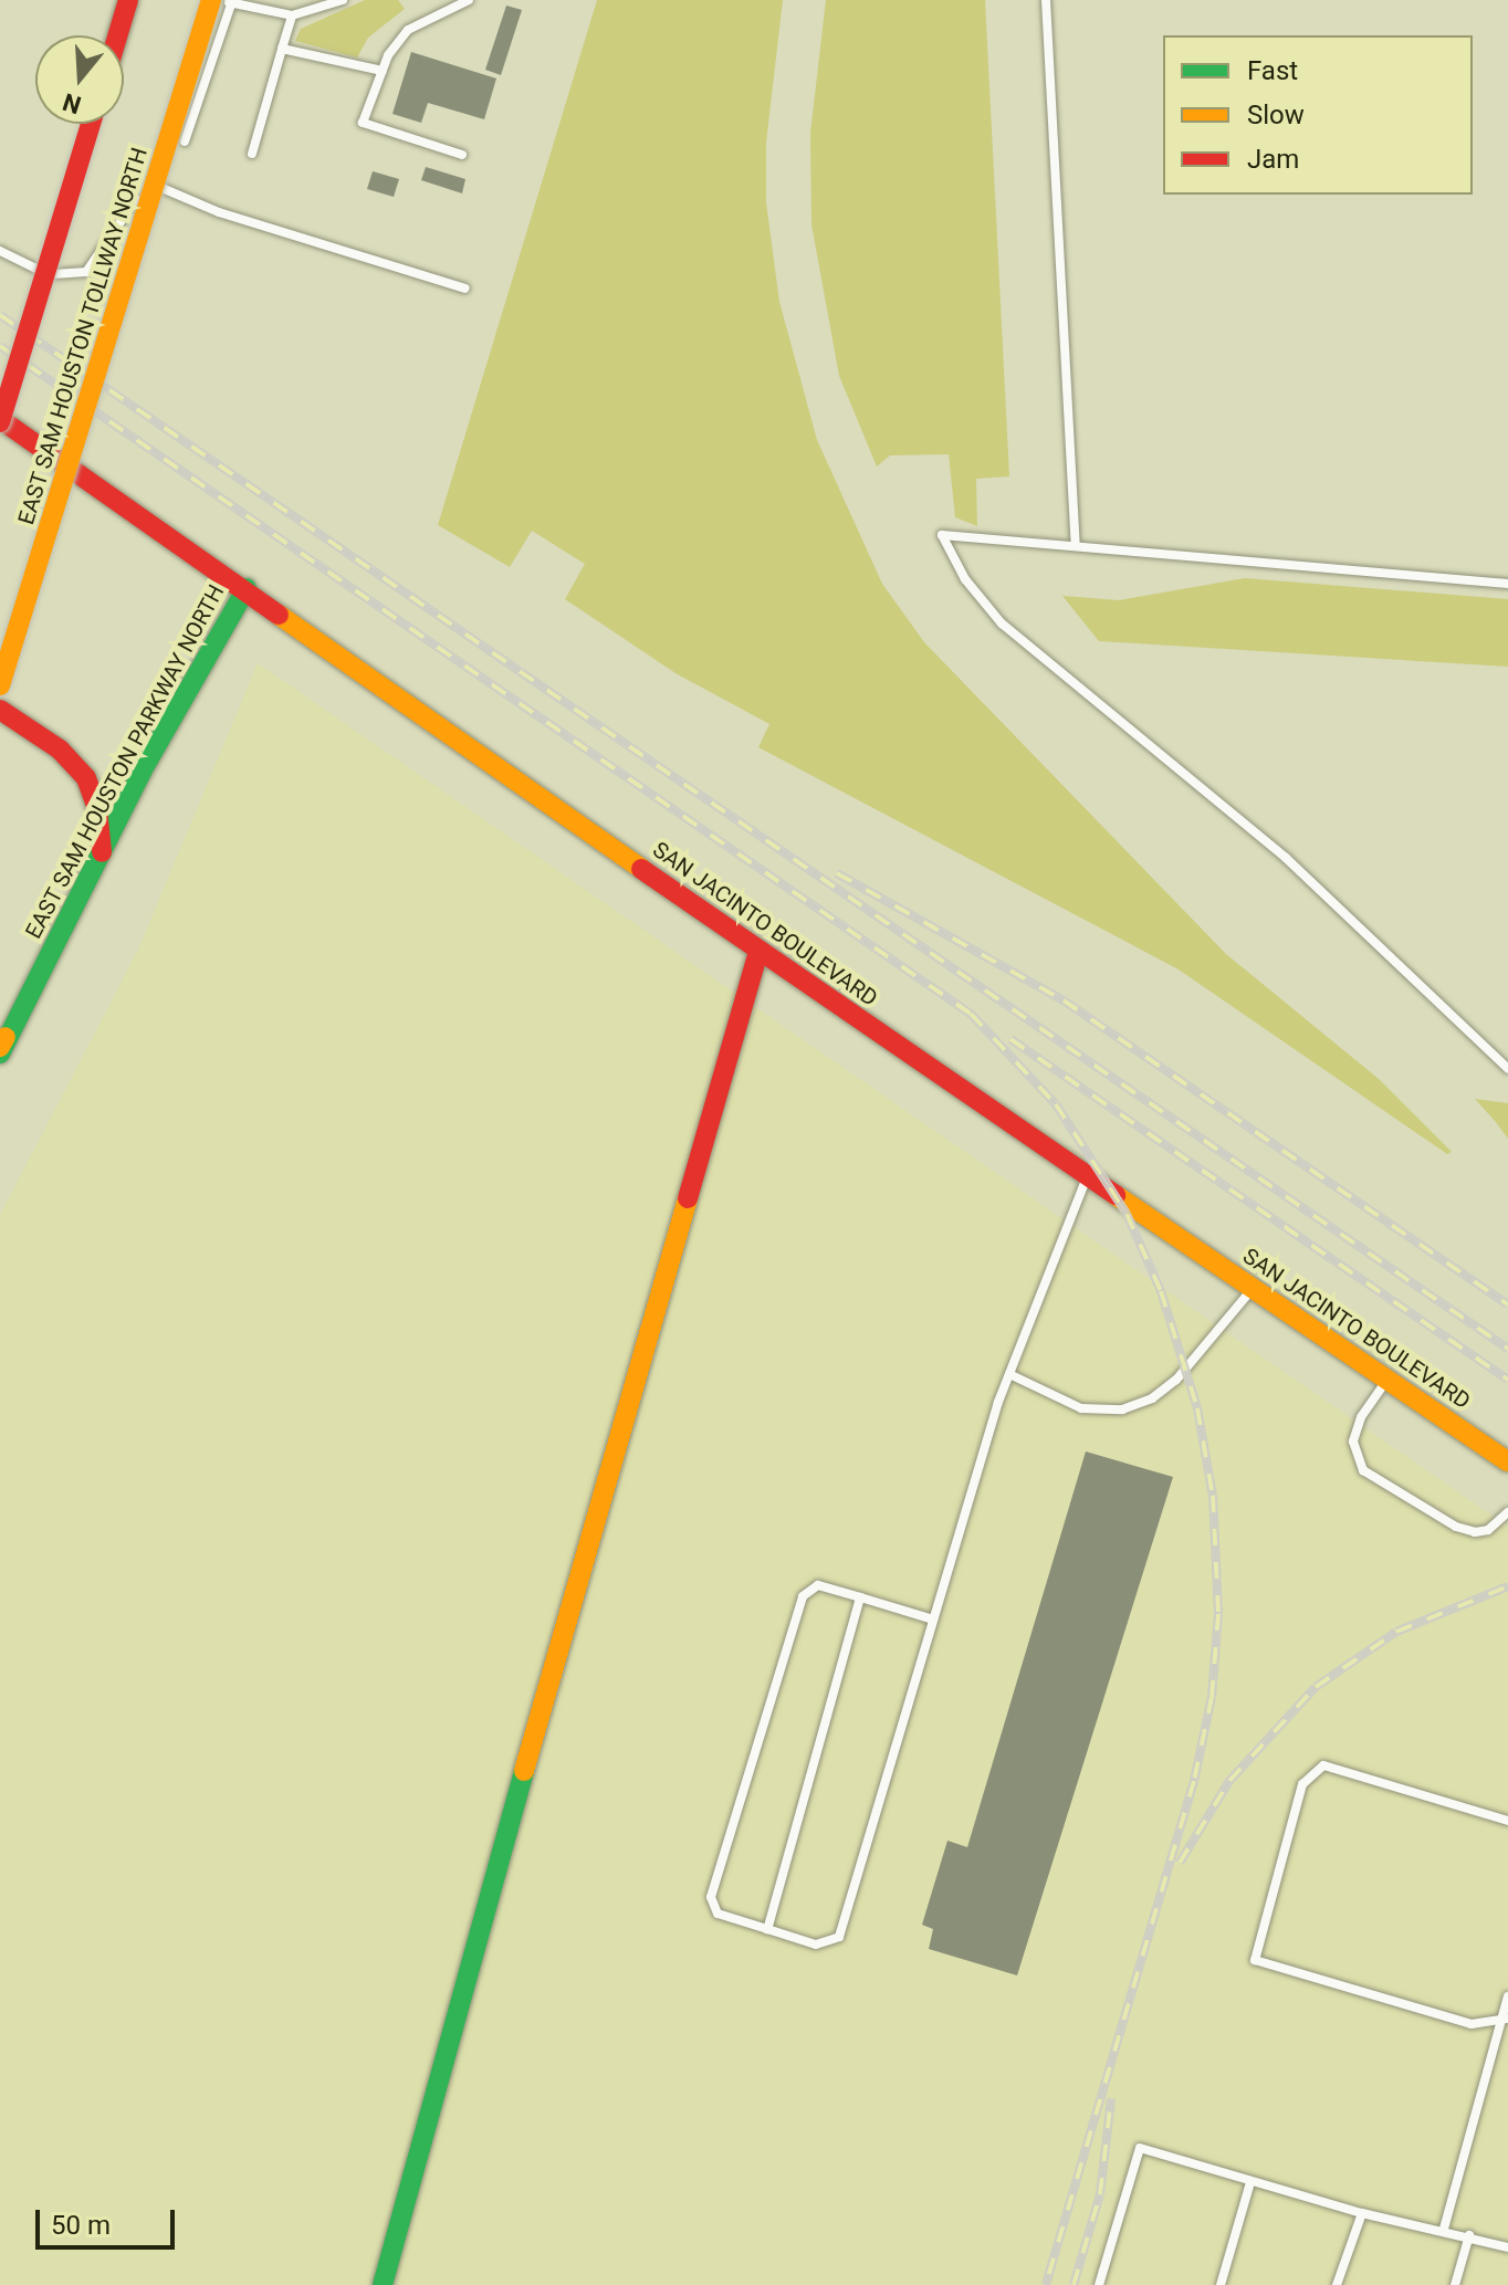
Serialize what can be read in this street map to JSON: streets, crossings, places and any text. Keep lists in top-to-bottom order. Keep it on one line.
{"streets":{"main road":["EAST SAM HOUSTON TOLLWAY NORTH","EAST SAM HOUSTON PARKWAY NORTH","SAN JACINTO BOULEVARD"]},"crossings":[["EAST SAM HOUSTON PARKWAY NORTH","SAN JACINTO BOULEVARD"]],"legend":["Fast","Slow","Jam"],"scale_bar":"50 m","north":"bottom"}
